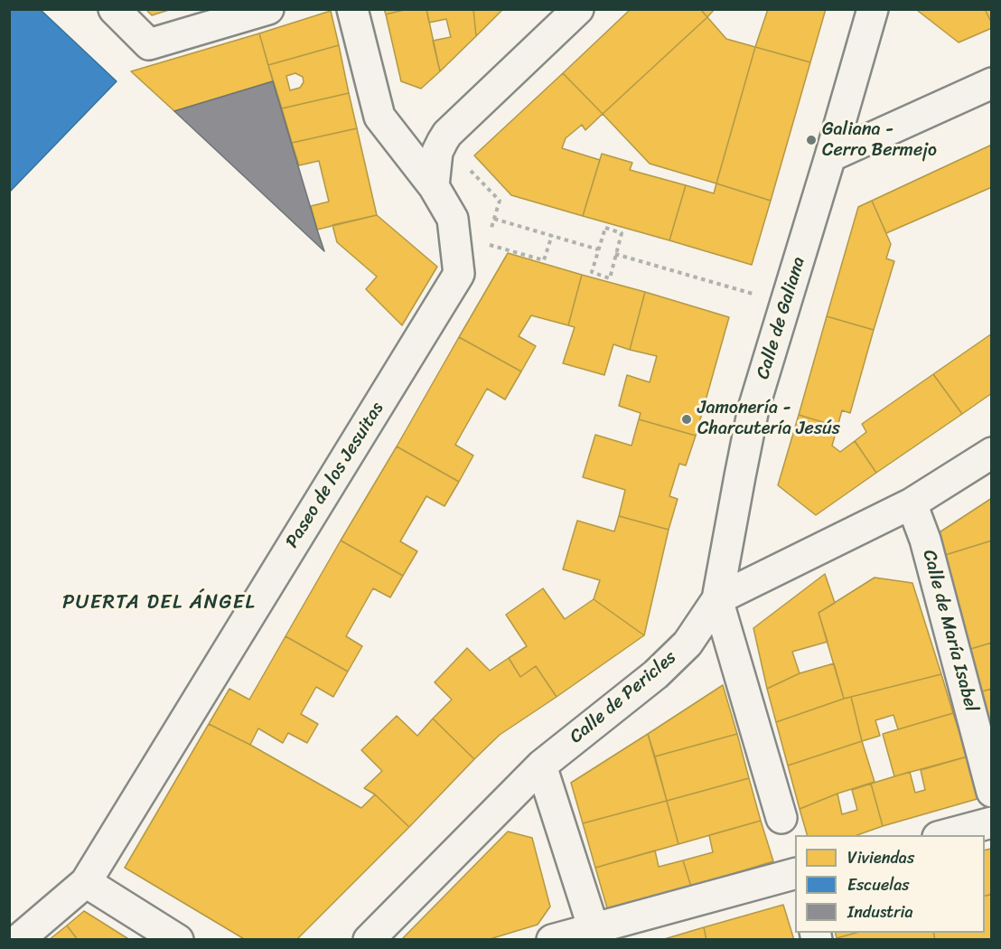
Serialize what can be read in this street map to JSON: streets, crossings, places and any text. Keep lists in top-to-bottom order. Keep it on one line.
{"streets":{"street":["Calle de Galiana","Paseo de los Jesuitas","Calle de María Isabel","Calle de Pericles"]},"crossings":[["Calle de Galiana","Calle de Pericles"],["Calle de María Isabel","Calle de Pericles"]],"districts":["PUERTA DEL ÁNGEL"],"places":["Galiana - Cerro Bermejo","Jamonería - Charcutería Jesús"],"legend":["Viviendas","Escuelas","Industria"]}
